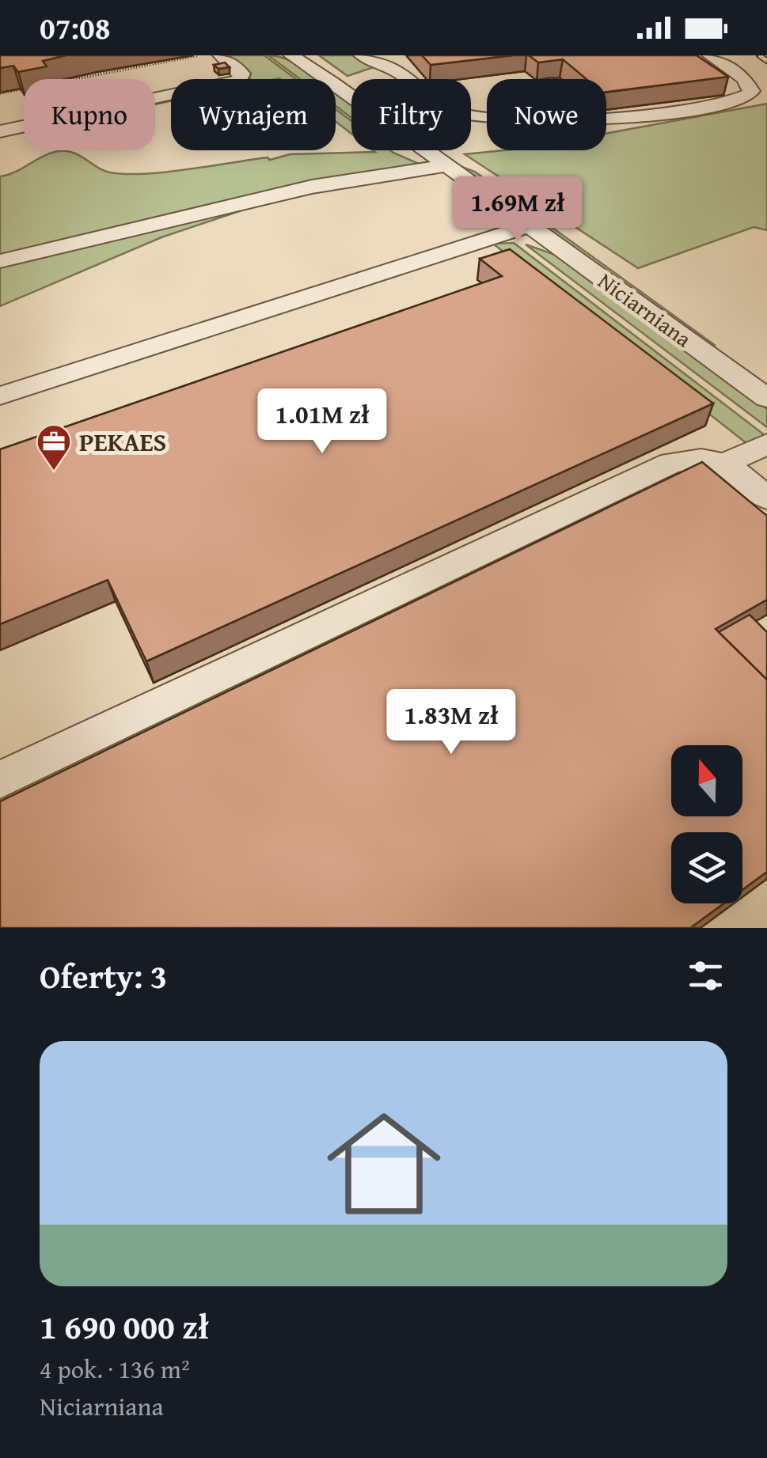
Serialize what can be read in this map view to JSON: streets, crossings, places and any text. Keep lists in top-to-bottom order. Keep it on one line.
{"streets":{"street":["Niciarniana"]},"places":{"office":["PEKAES"]},"north":"top","page":{"status":"07:08","chip":["Kupno","Wynajem","Filtry","Nowe"],"price":["1.69M zł","1.01M zł","1.83M zł"],"heading":"Oferty: 3","list":[{"name":"1 690 000 zł","note":"4 pok. · 136 m² · Niciarniana"}]}}
